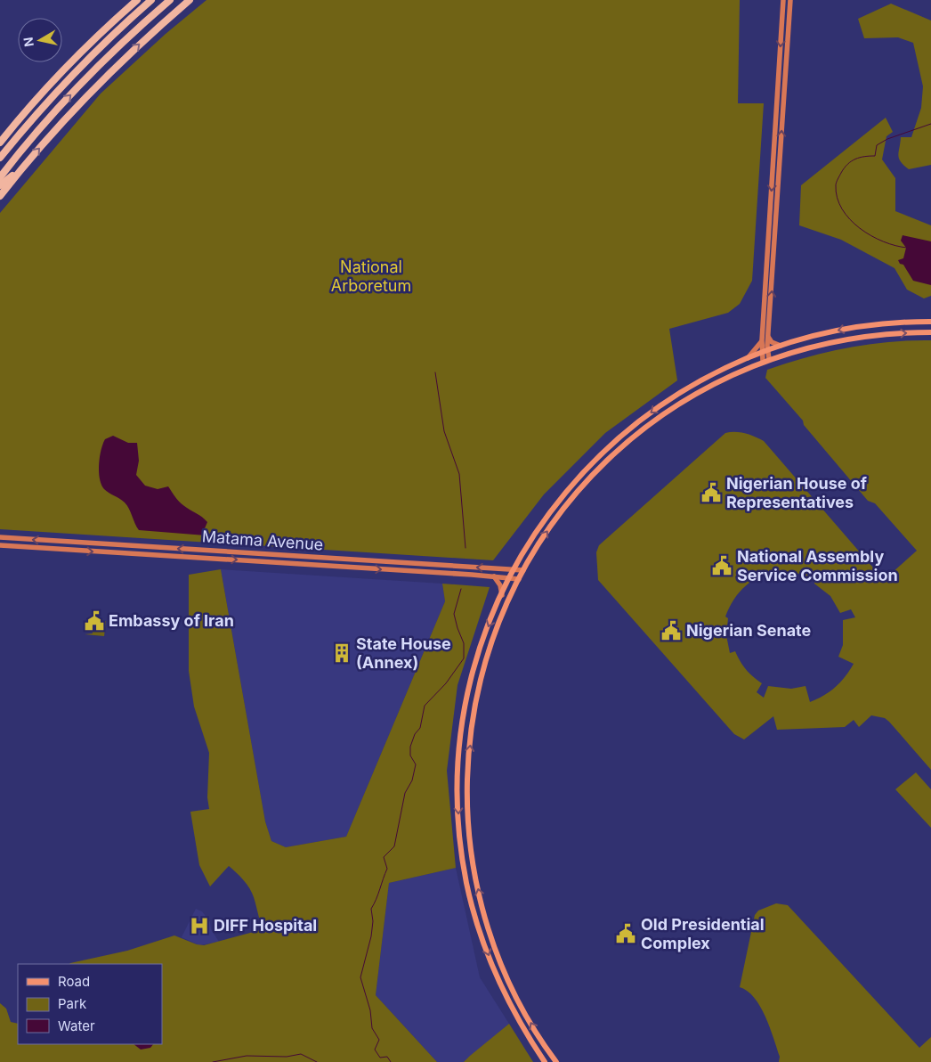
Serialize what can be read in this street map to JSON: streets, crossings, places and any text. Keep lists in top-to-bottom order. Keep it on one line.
{"streets":{"main road":["Matama Avenue"]},"parks":["National Arboretum"],"places":{"public building":["Nigerian House of Representatives","National Assembly Service Commission","Embassy of Iran","Nigerian Senate","Old Presidential Complex"],"building":["State House (Annex)"],"hospital":["DIFF Hospital"]},"legend":["Road","Park","Water"],"north":"left"}
